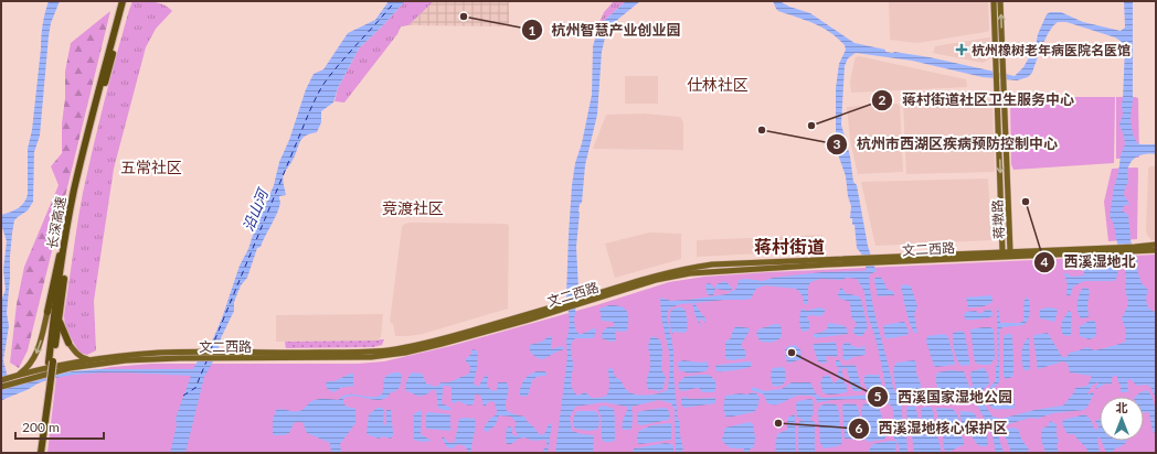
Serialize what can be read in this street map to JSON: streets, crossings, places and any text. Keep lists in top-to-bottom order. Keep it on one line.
{"streets":{"highway":["长深高速"],"main road":["蒋墩路","文二西路"]},"crossings":[["蒋墩路","文二西路"]],"districts":["仕林社区","五常社区","竞渡社区","蒋村街道"],"water":["沿山河"],"places":{"other":["杭州智慧产业创业园","蒋村街道社区卫生服务中心","杭州市西湖区疾病预防控制中心","西溪湿地北","西溪国家湿地公园","西溪湿地核心保护区"],"health":["杭州橡树老年病医院名医馆"]},"scale_bar":"200 m","north":"top"}
